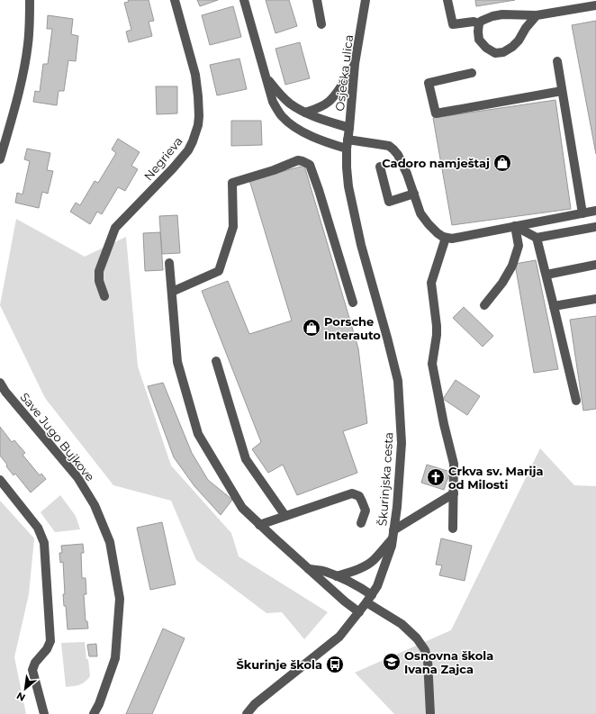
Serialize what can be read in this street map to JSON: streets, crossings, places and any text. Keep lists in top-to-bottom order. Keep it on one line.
{"streets":{"street":["Osječka ulica","Negrieva","Save Jugo Bujkove","Škurinjska cesta"]},"crossings":[["Osječka ulica","Škurinjska cesta"]],"places":{"shop":["Cadoro namještaj","Porsche Interauto"],"church":["Crkva sv. Marija od Milosti"],"school or university":["Osnovna škola Ivana Zajca"],"bus stop":["Škurinje škola"]},"north":"bottom left"}
